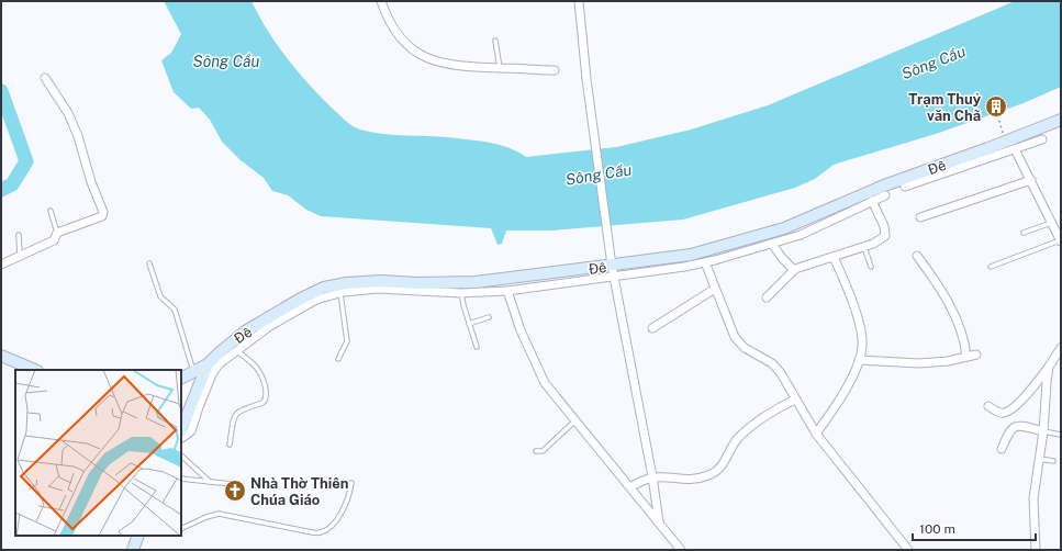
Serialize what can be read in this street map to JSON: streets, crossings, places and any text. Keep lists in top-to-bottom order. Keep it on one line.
{"streets":{"main road":["Đê"]},"water":["Sông Cầu"],"places":{"building":["Trạm Thuỷ văn Chã"],"church":["Nhà Thờ Thiên Chúa Giáo"]},"scale_bar":"100 m"}
